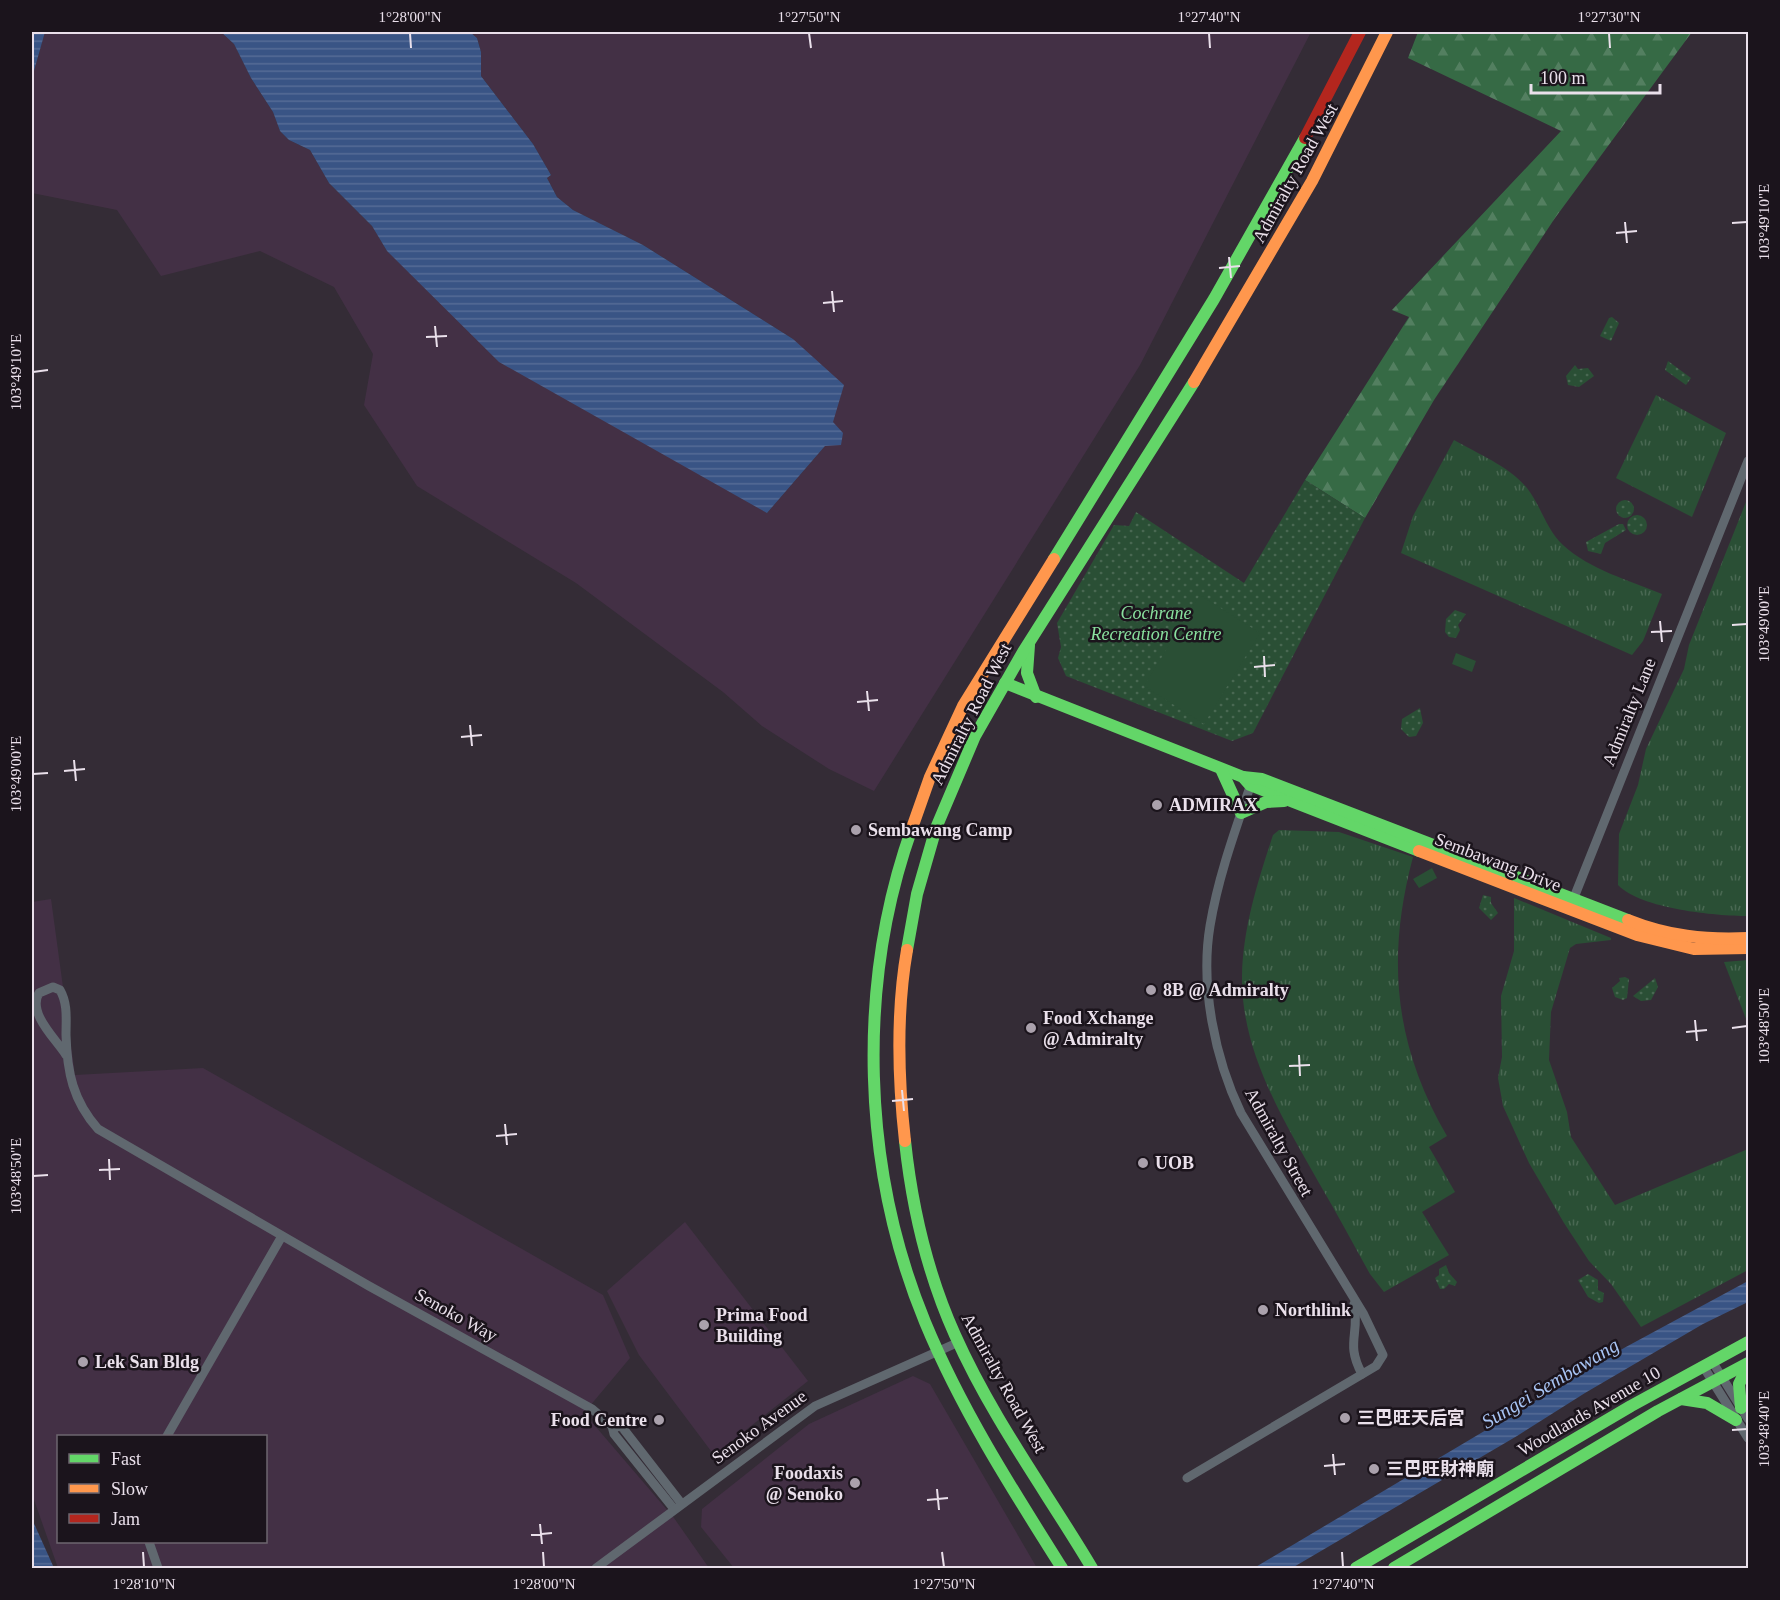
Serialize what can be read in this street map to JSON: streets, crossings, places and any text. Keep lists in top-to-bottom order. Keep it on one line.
{"streets":{"main road":["Admiralty Road West","Sembawang Drive","Woodlands Avenue 10"],"street":["Admiralty Lane","Admiralty Street","Senoko Way","Senoko Avenue"]},"crossings":[["Admiralty Road West","Sembawang Drive"],["Admiralty Road West","Senoko Avenue"],["Admiralty Lane","Sembawang Drive"],["Sembawang Drive","Admiralty Street"],["Senoko Way","Senoko Avenue"]],"water":["Sungei Sembawang"],"parks":["Cochrane Recreation Centre"],"places":["ADMIRAX","Sembawang Camp","8B @ Admiralty","Food Xchange @ Admiralty","UOB","Northlink","Prima Food Building","Lek San Bldg","三巴旺天后宮","Food Centre","三巴旺財神廟","Foodaxis @ Senoko"],"legend":["Fast","Slow","Jam"],"scale_bar":"100 m","coordinates":["1°28'00\"N","1°27'50\"N","1°27'40\"N","1°27'30\"N","103°49'10\"E","103°49'00\"E","103°48'50\"E","103°48'40\"E","1°28'10\"N"]}
